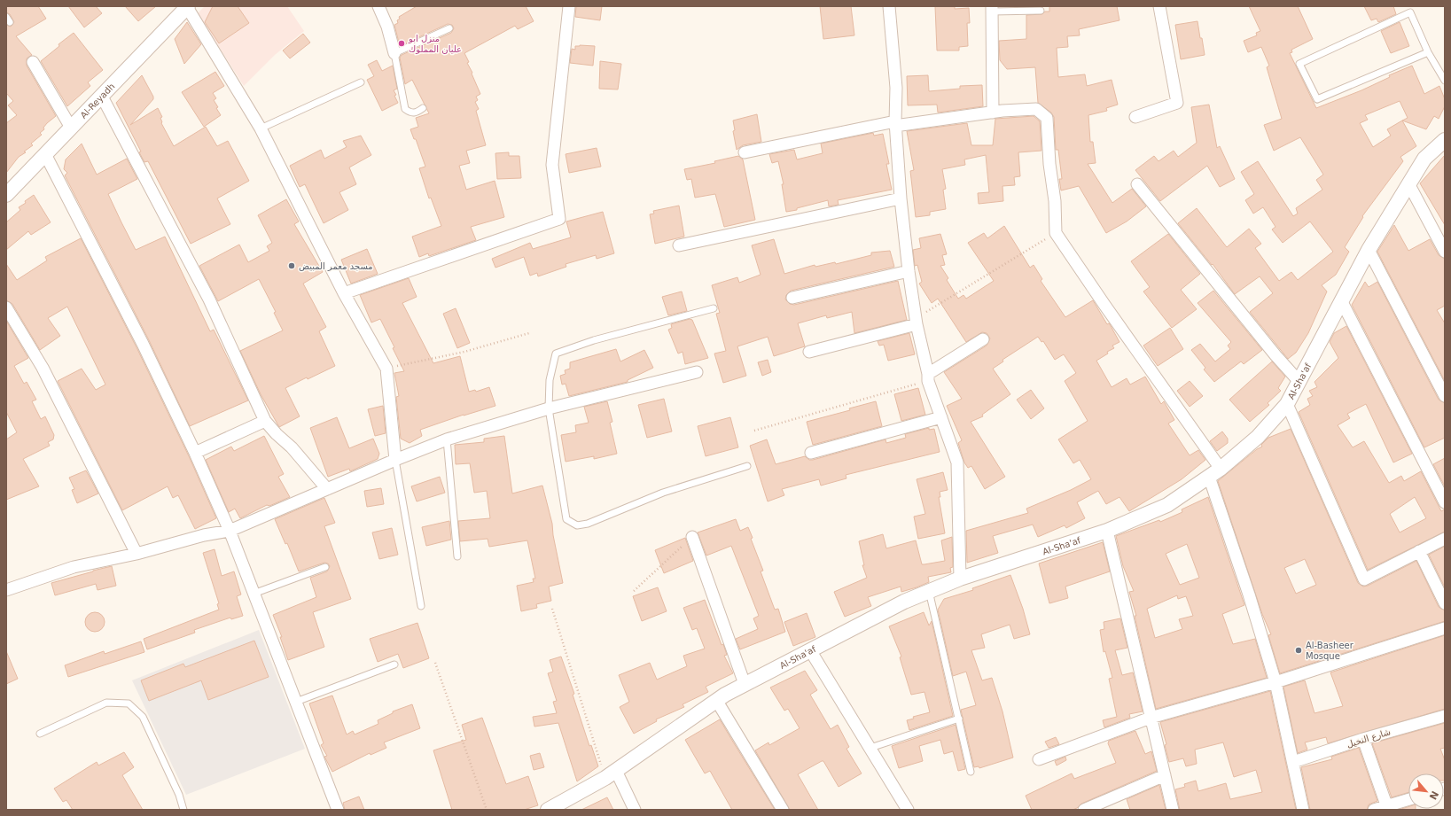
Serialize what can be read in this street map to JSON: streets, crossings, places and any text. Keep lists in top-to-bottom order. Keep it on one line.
{"streets":{"street":["Al-Reyadh","Al-Sha'af","شارع النخيل"]},"places":["منزل ابو عليان المملوك","مسجد معمر المبيض","Al-Basheer Mosque"],"north":"bottom right"}
